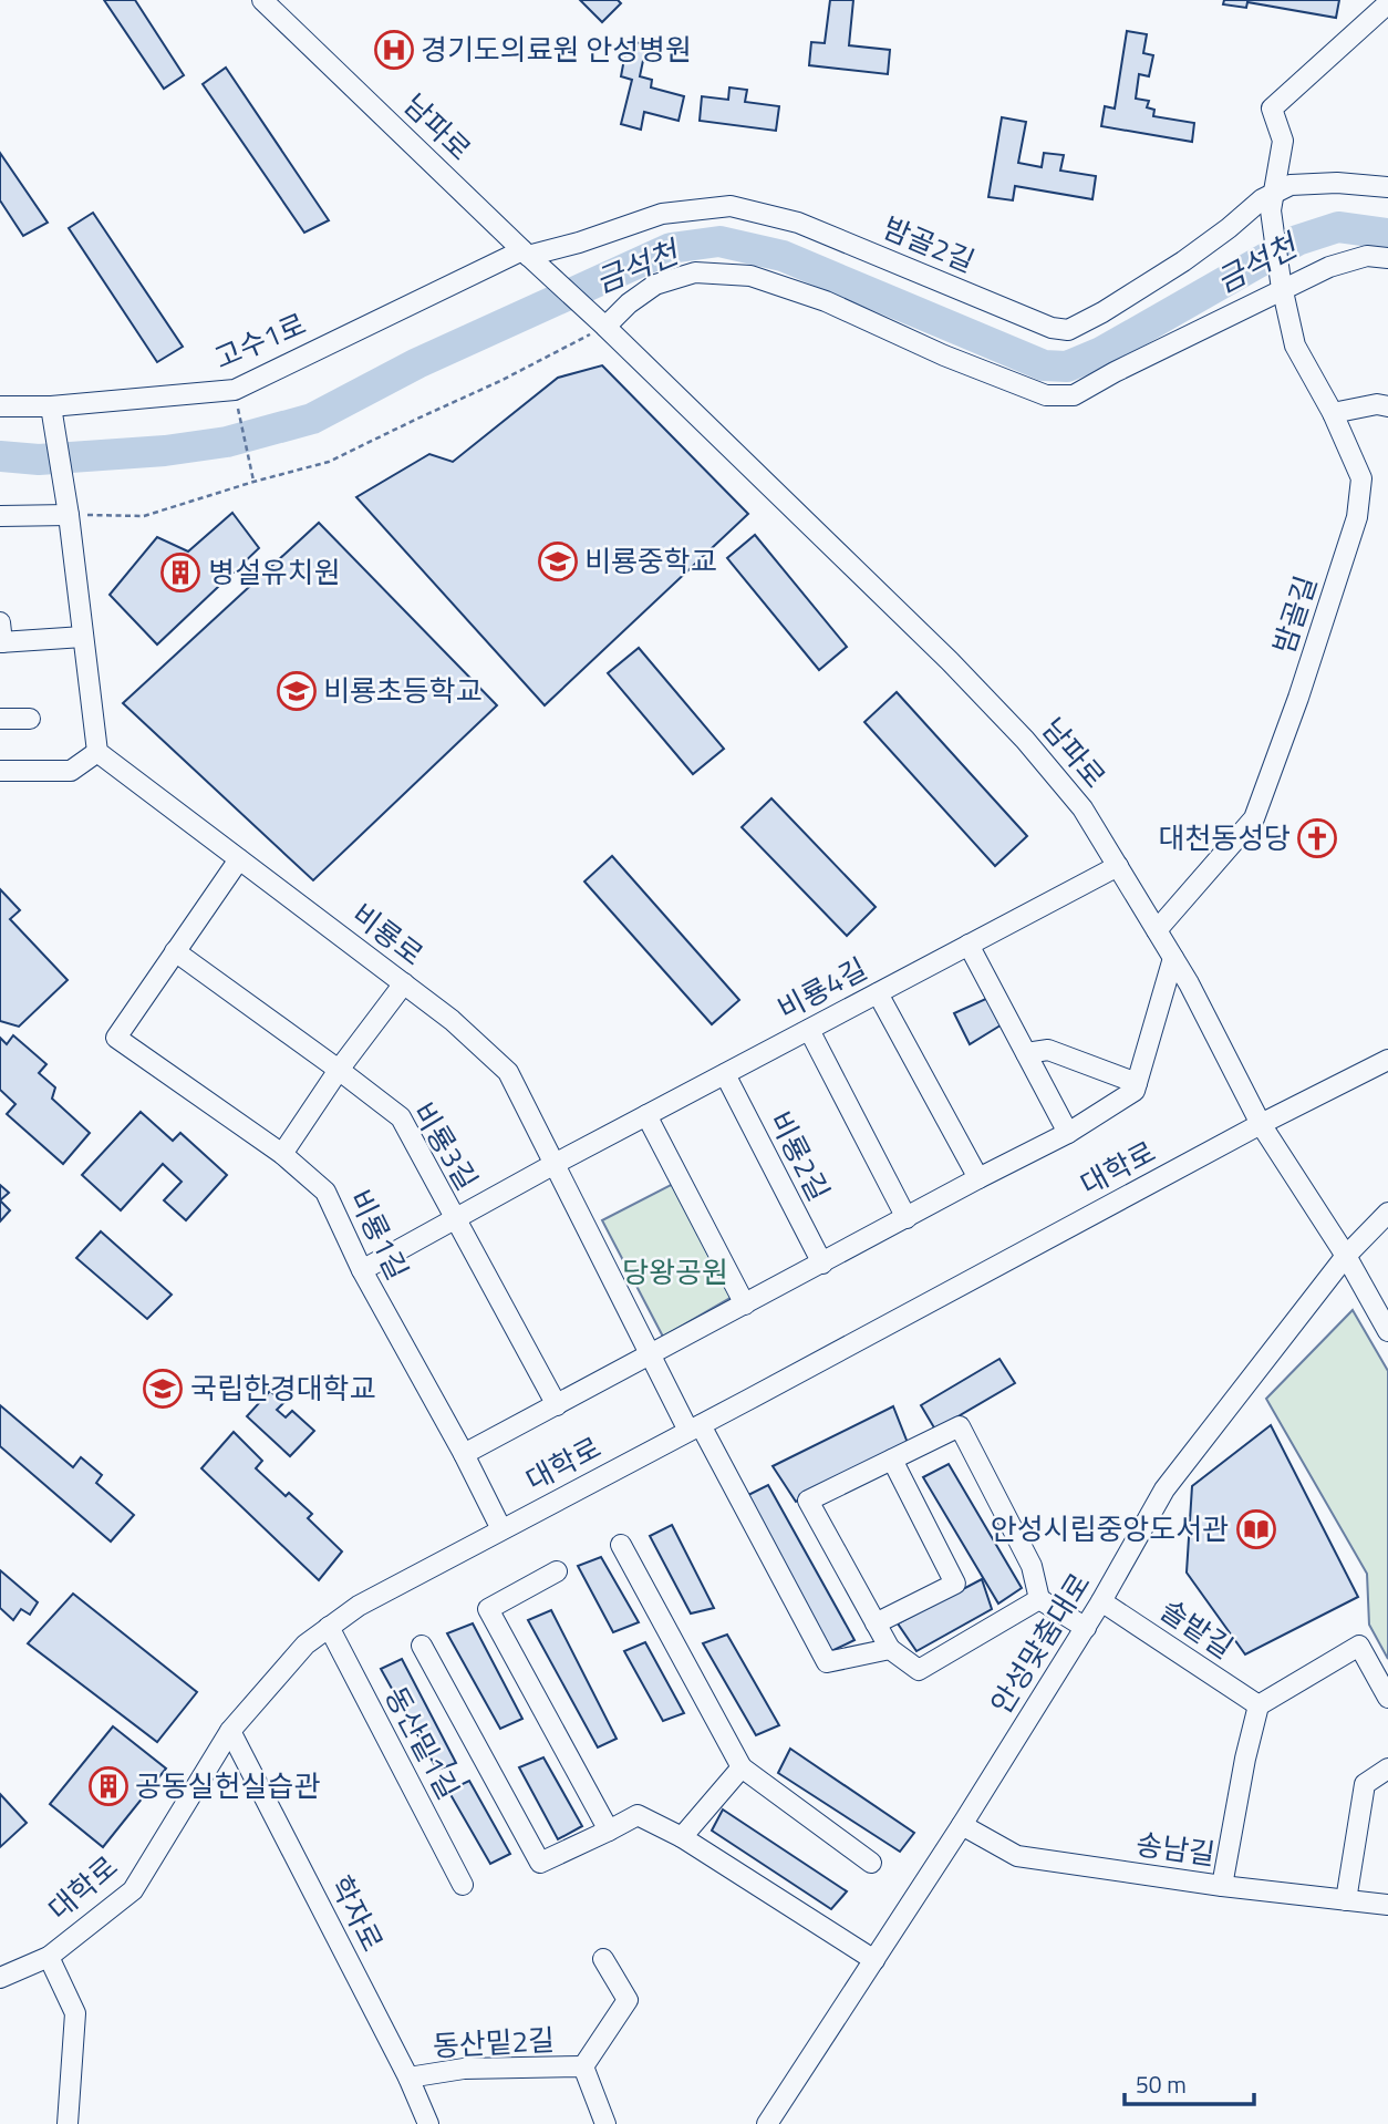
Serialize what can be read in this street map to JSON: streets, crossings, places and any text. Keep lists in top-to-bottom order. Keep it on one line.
{"streets":{"street":["남파로","밤골2길","고수1로","밤골길","비룡로","비룡4길","비룡3길","비룡2길","대학로","비룡1길","솔밭길","안성맞춤대로","동산밑1길","송남길","학자로","동산밑2길"]},"crossings":[["남파로","밤골2길"],["남파로","고수1로"],["남파로","밤골길"],["남파로","비룡4길"],["남파로","대학로"],["남파로","안성맞춤대로"],["밤골2길","고수1로"],["밤골2길","밤골길"],["비룡로","비룡4길"],["비룡로","대학로"],["비룡로","비룡1길"],["비룡4길","비룡3길"],["비룡4길","비룡2길"],["비룡4길","비룡1길"],["비룡3길","비룡1길"],["대학로","비룡1길"],["대학로","동산밑1길"],["대학로","학자로"],["솔밭길","안성맞춤대로"],["안성맞춤대로","송남길"],["학자로","동산밑2길"]],"water":["금석천"],"parks":["당왕공원"],"places":{"hospital":["경기도의료원 안성병원"],"school or university":["비룡중학교","비룡초등학교","국립한경대학교"],"building":["병설유치원","공동실헌실습관"],"church":["대천동성당"],"library":["안성시립중앙도서관"]},"scale_bar":"50 m"}
